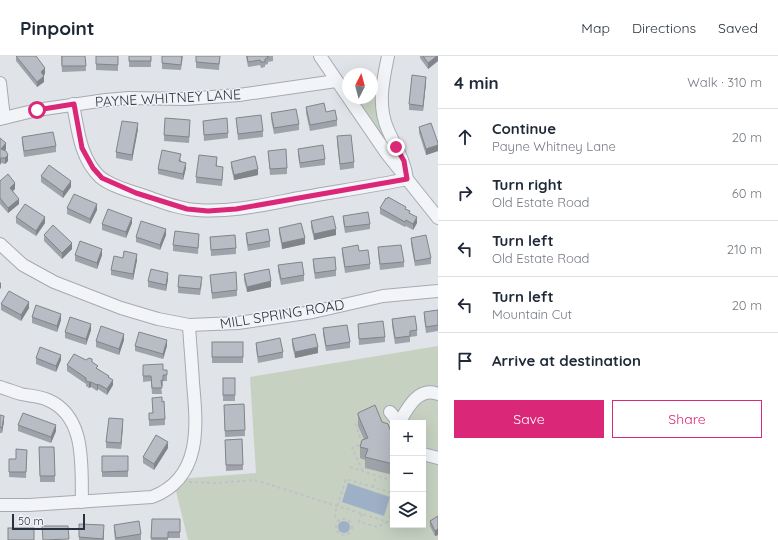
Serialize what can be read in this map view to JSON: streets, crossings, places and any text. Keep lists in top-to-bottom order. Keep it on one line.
{"streets":{"street":["PAYNE WHITNEY LANE","MILL SPRING ROAD"]},"scale_bar":"50 m","north":"top","page":{"header":"Pinpoint","nav":["Map","Directions","Saved"],"heading":["4 min","Walk · 310 m"],"list":[["Continue","Payne Whitney Lane","20 m"],["Turn right","Old Estate Road","60 m"],["Turn left","Old Estate Road","210 m"],["Turn left","Mountain Cut","20 m"],"Arrive at destination"],"buttons":["Save","Share"],"map_buttons":["+","−"],"scale":"50 m"}}
